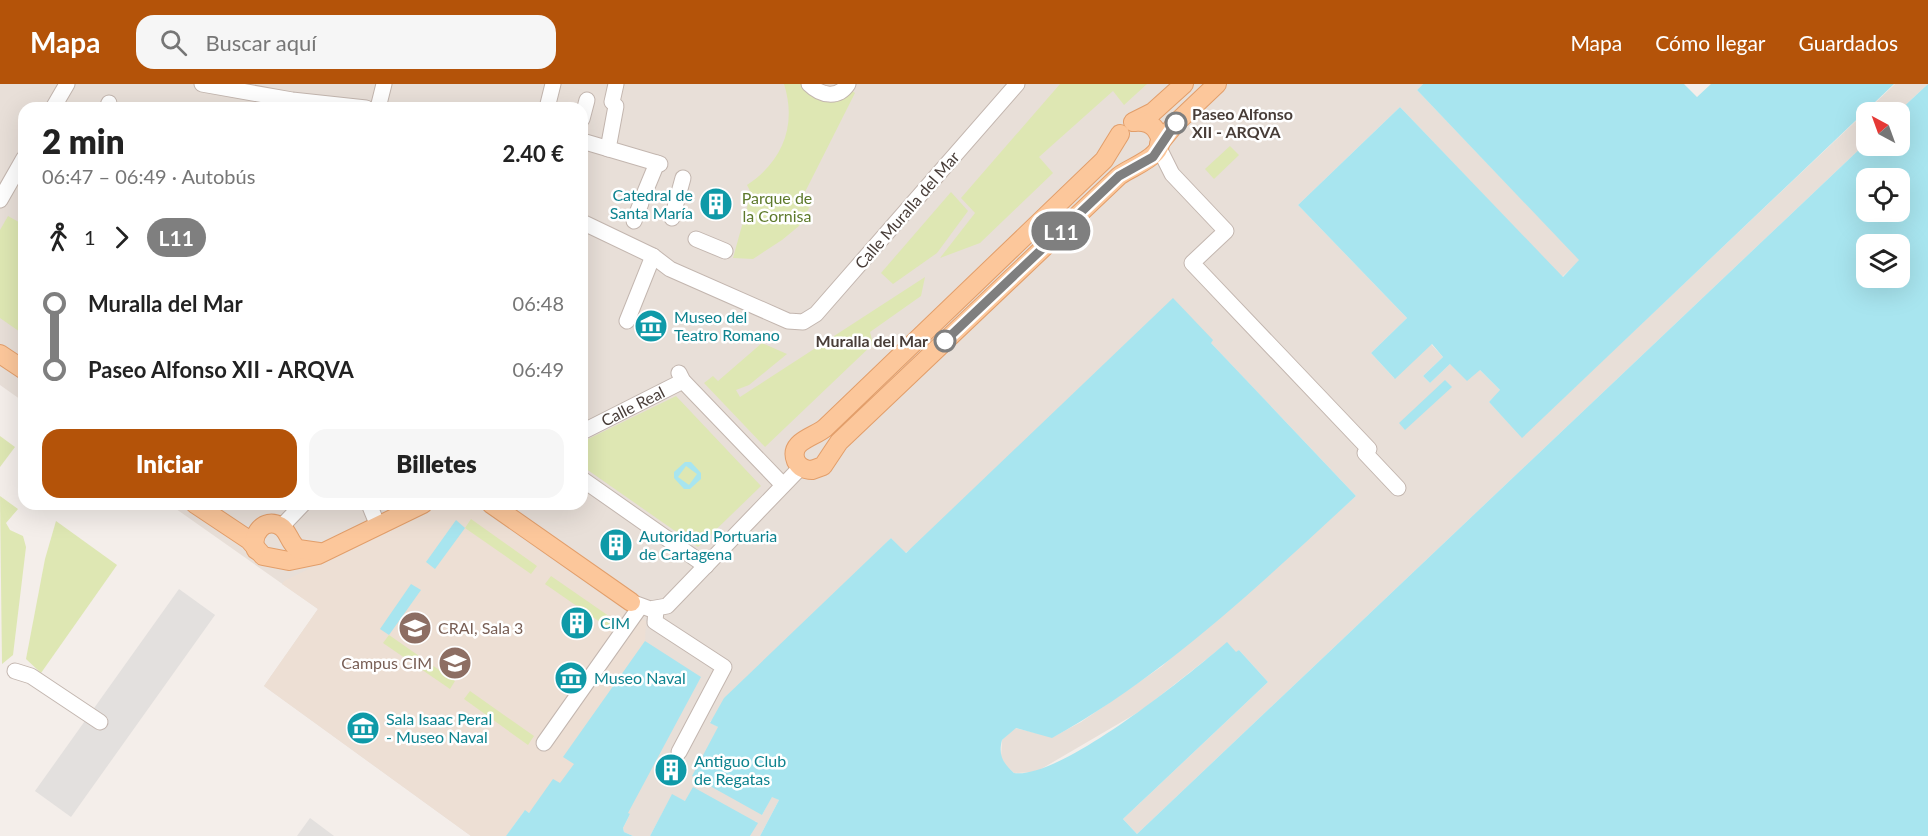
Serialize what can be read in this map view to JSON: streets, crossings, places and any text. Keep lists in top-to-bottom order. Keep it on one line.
{"streets":{"street":["Calle Muralla del Mar","Calle Real"]},"parks":["Parque de la Cornisa"],"places":{"other":["Paseo Alfonso XII - ARQVA","Muralla del Mar"],"building":["Catedral de Santa María","Autoridad Portuaria de Cartagena","CIM","Antiguo Club de Regatas"],"museum":["Museo del Teatro Romano","Museo Naval","Sala Isaac Peral - Museo Naval"],"school or university":["CRAI, Sala 3","Campus CIM"]},"lines":["bus line L11"],"north":"top left","page":{"header":"Mapa","search":"Buscar aquí","nav":["Mapa","Cómo llegar","Guardados"],"on_map":"L11","heading":["2 min","06:47 – 06:49 · Autobús","2.40 €"],"legs":["1","L11"],"list":[{"name":"Muralla del Mar","value":"06:48"},{"name":"Paseo Alfonso XII - ARQVA","value":"06:49"}],"buttons":["Iniciar","Billetes"]}}
